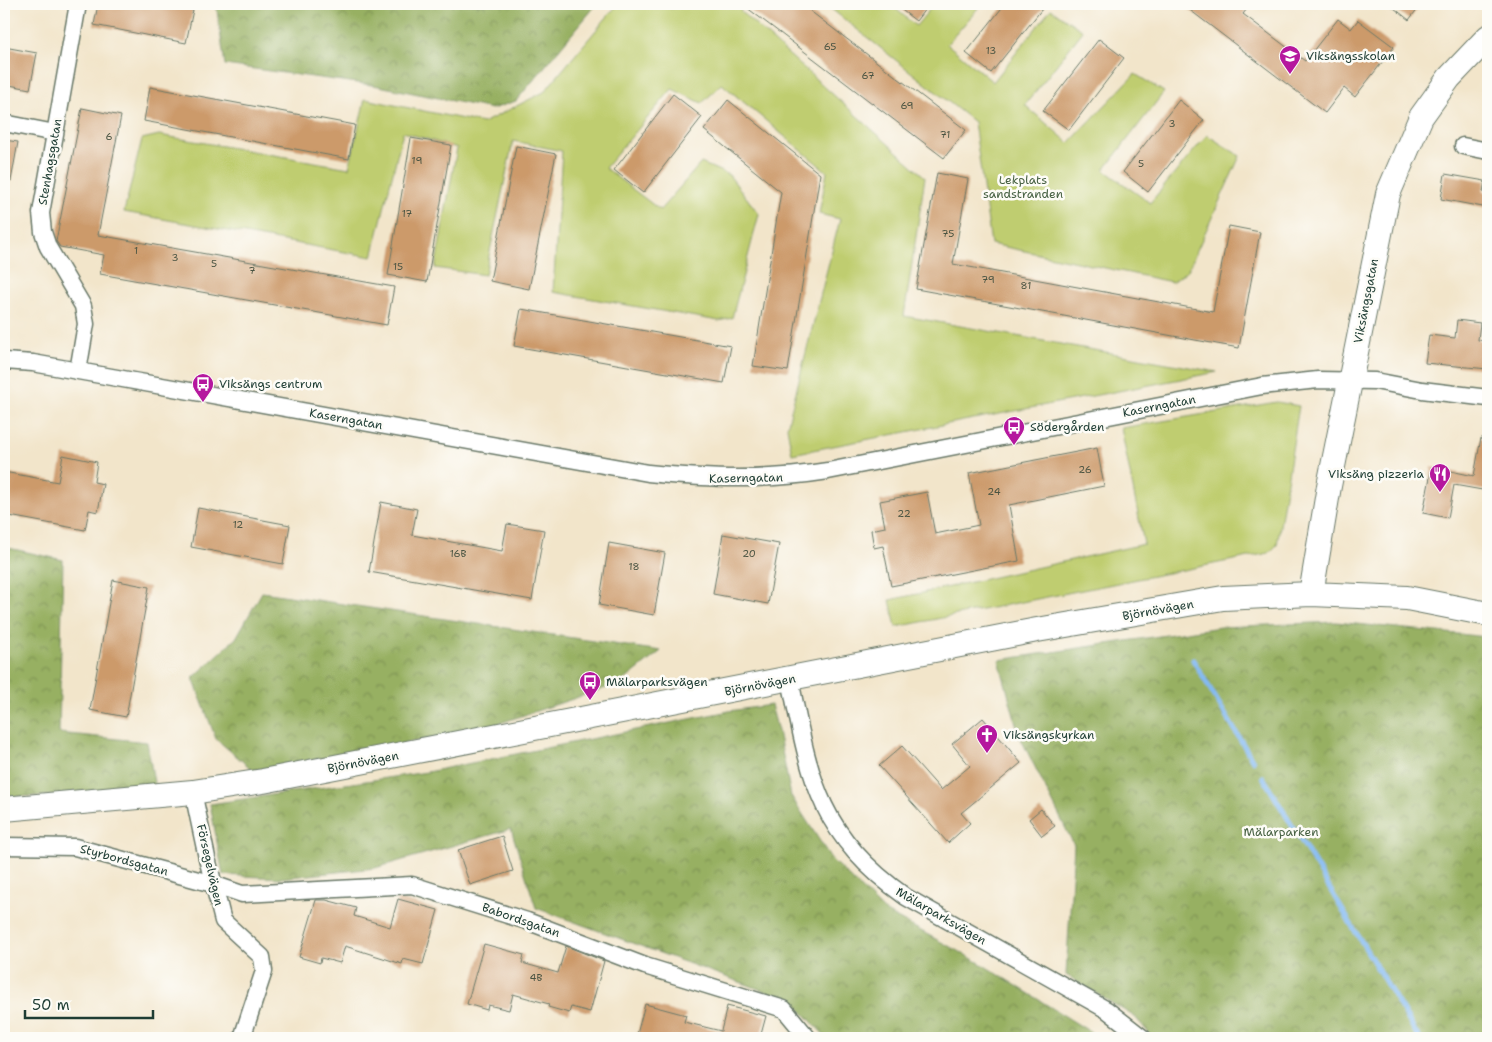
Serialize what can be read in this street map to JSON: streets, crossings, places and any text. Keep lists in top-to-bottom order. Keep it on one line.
{"streets":{"main road":["Viksängsgatan","Björnövägen"],"street":["Stenhagsgatan","Kaserngatan","Styrbordsgatan","Försegelvägen","Mälarparksvägen","Babordsgatan"]},"crossings":[["Stenhagsgatan","Kaserngatan"],["Viksängsgatan","Kaserngatan"],["Viksängsgatan","Björnövägen"],["Björnövägen","Försegelvägen"],["Björnövägen","Mälarparksvägen"],["Styrbordsgatan","Försegelvägen"],["Styrbordsgatan","Babordsgatan"],["Försegelvägen","Babordsgatan"]],"parks":["Lekplats sandstranden","Mälarparken"],"places":{"school or university":["Viksängsskolan"],"bus stop":["Viksängs centrum","Södergården","Mälarparksvägen"],"restaurant":["Viksäng pizzeria"],"church":["Viksängskyrkan"]},"house_numbers":["65","13","67","69","3","71","6","19","5","17","75","1","3","5","15","7","79","81","26","24","22","12","16B","20","18","4B"],"scale_bar":"50 m"}
